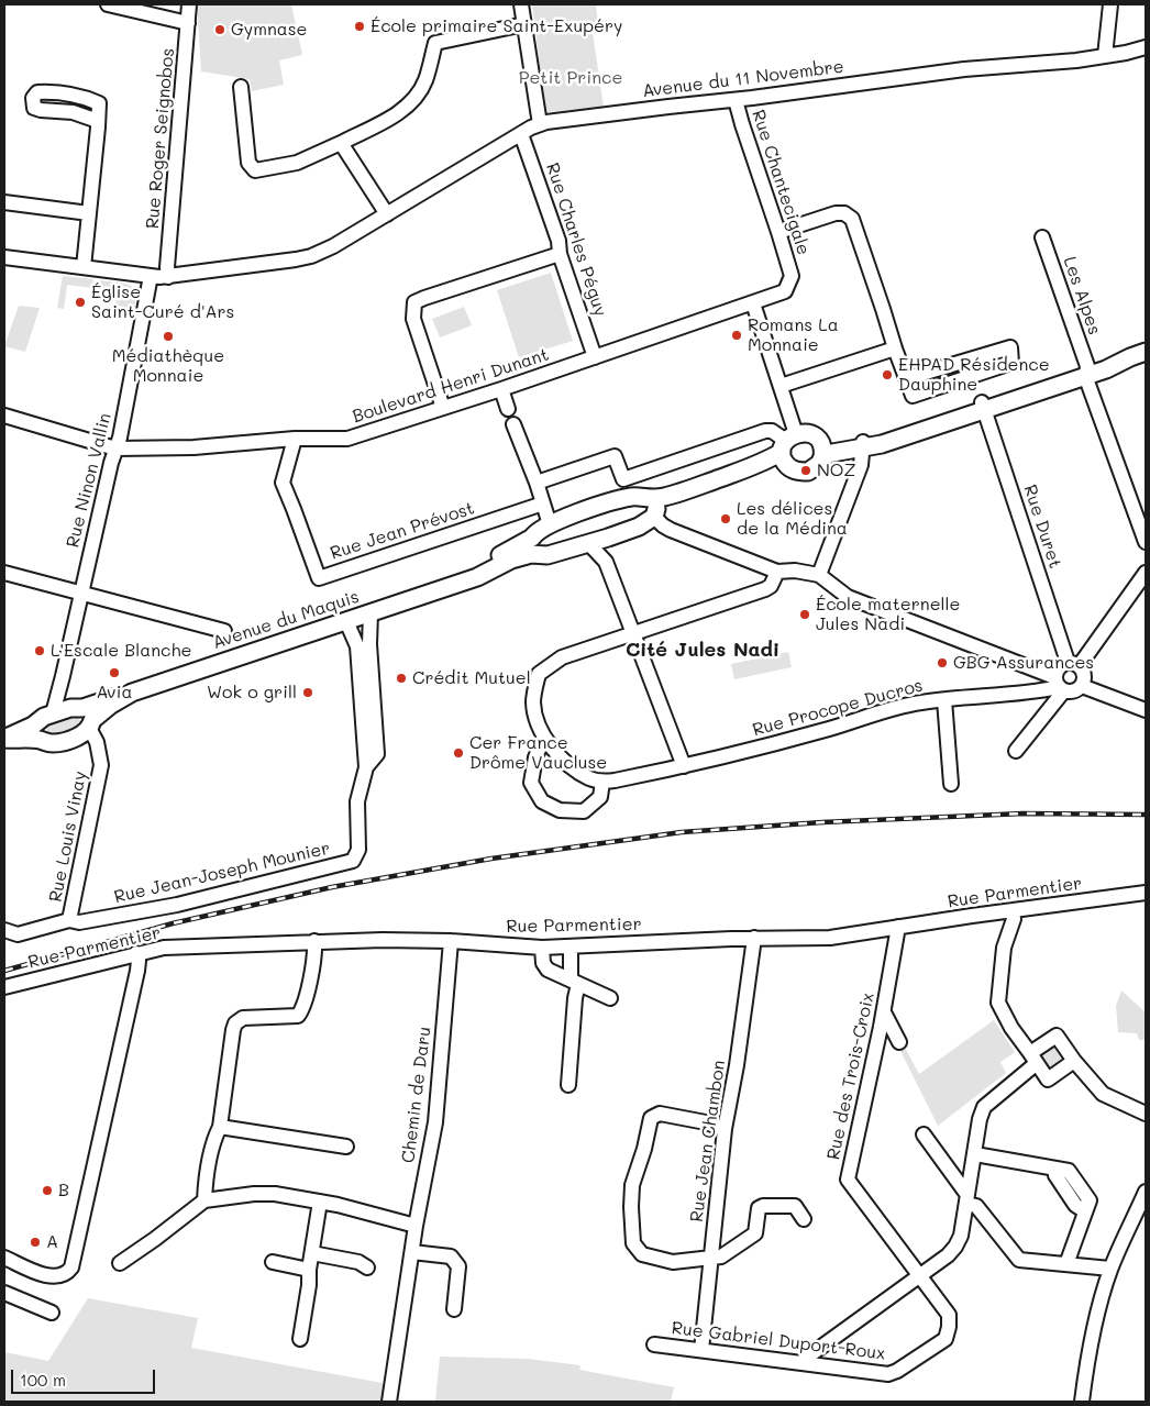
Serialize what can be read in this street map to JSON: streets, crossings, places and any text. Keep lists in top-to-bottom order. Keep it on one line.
{"streets":{"main road":["Avenue du Maquis"],"street":["Avenue du 11 Novembre","Rue Roger Seignobos","Rue Chantecigale","Rue Charles Péguy","Les Alpes","Boulevard Henri Dunant","Rue Ninon Vallin","Rue Duret","Rue Jean Prévost","Rue Procope Ducros","Rue Louis Vinay","Rue Jean-Joseph Mounier","Rue Parmentier","Rue des Trois-Croix","Chemin de Daru","Rue Jean Chambon","Rue Gabriel Duport-Roux"]},"crossings":[["Avenue du 11 Novembre","Rue Roger Seignobos"],["Avenue du 11 Novembre","Rue Chantecigale"],["Avenue du 11 Novembre","Rue Charles Péguy"],["Avenue du 11 Novembre","Rue Ninon Vallin"],["Rue Chantecigale","Boulevard Henri Dunant"],["Rue Charles Péguy","Boulevard Henri Dunant"],["Boulevard Henri Dunant","Rue Ninon Vallin"],["Boulevard Henri Dunant","Rue Jean Prévost"],["Rue Ninon Vallin","Avenue du Maquis"],["Rue Duret","Rue Procope Ducros"],["Avenue du Maquis","Rue Louis Vinay"],["Avenue du Maquis","Rue Jean-Joseph Mounier"],["Rue Louis Vinay","Rue Jean-Joseph Mounier"],["Rue Parmentier","Rue des Trois-Croix"],["Rue Parmentier","Chemin de Daru"],["Rue Parmentier","Rue Jean Chambon"],["Rue des Trois-Croix","Rue Gabriel Duport-Roux"],["Rue Jean Chambon","Rue Gabriel Duport-Roux"]],"districts":["Cité Jules Nadi"],"parks":["Petit Prince"],"places":["École primaire Saint-Exupéry","Gymnase","Église Saint-Curé d'Ars","Romans La Monnaie","Médiathèque Monnaie","EHPAD Résidence Dauphine","NOZ","Les délices de la Médina","École maternelle Jules Nadi","L'Escale Blanche","GBG Assurances","Avia","Crédit Mutuel","Wok o grill","Cer France Drôme Vaucluse","B","A"],"scale_bar":"100 m"}
